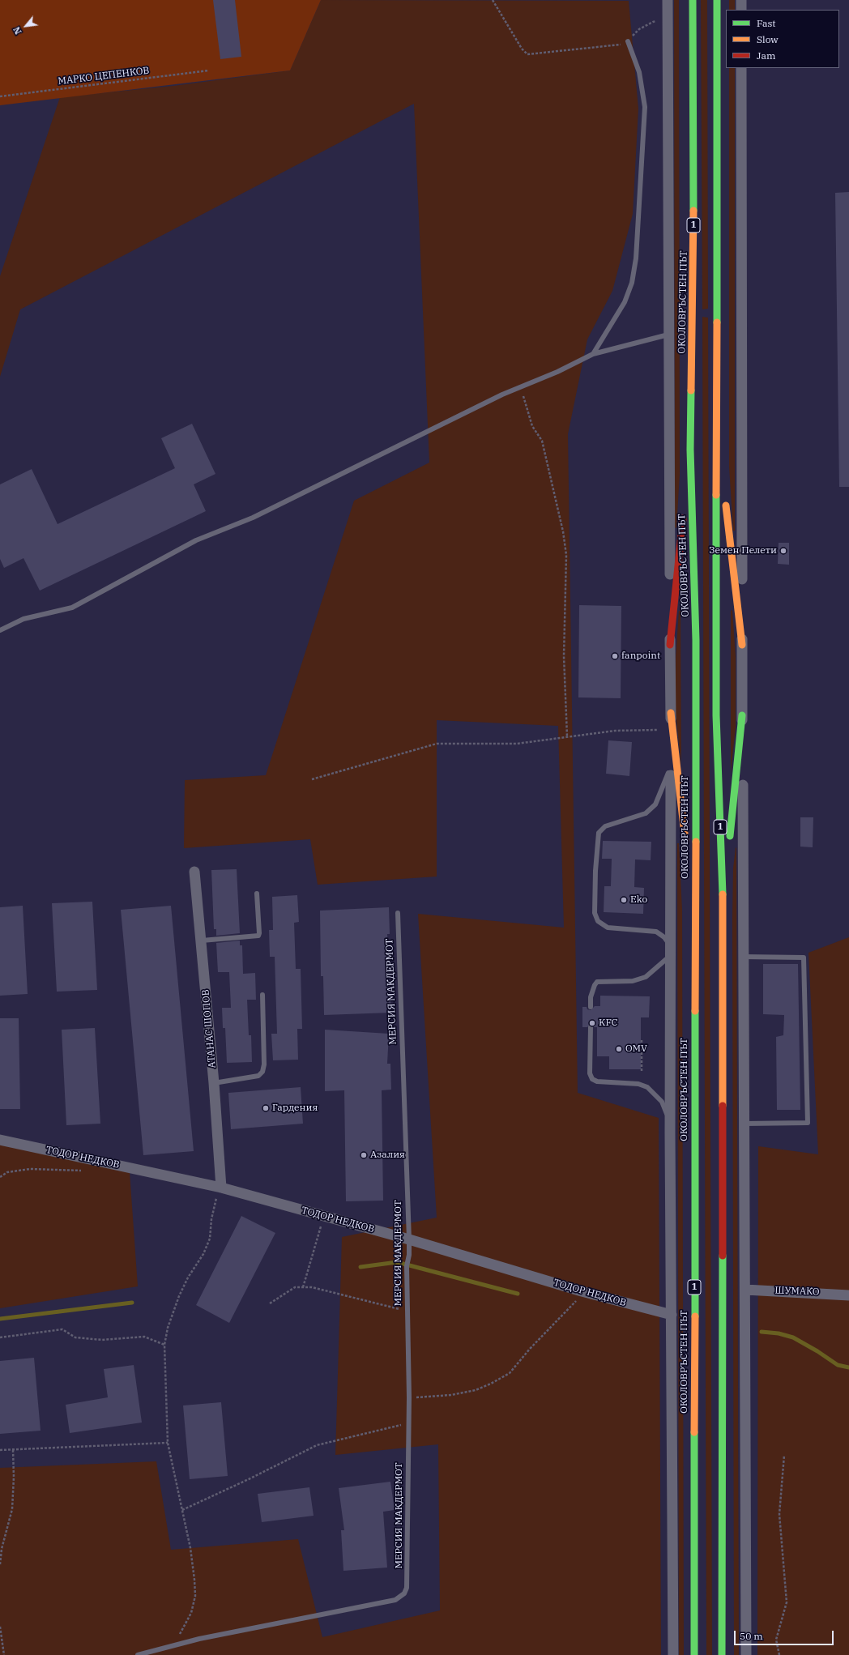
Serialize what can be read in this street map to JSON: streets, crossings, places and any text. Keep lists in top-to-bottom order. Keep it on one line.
{"streets":{"highway":["1","ОКОЛОВРЪСТЕН ПЪТ"],"street":["АТАНАС ШОПОВ","ТОДОР НЕДКОВ","ШУМАКО"],"lane":["МЕРСИЯ МАКДЕРМОТ"],"path":["МАРКО ЦЕПЕНКОВ"]},"crossings":[["МЕРСИЯ МАКДЕРМОТ","ТОДОР НЕДКОВ"],["АТАНАС ШОПОВ","ТОДОР НЕДКОВ"]],"places":["Земен Пелети","fanpoint","Eko","KFC","OMV","Гардения","Азалия"],"legend":["Fast","Slow","Jam"],"scale_bar":"50 m","north":"bottom left"}
